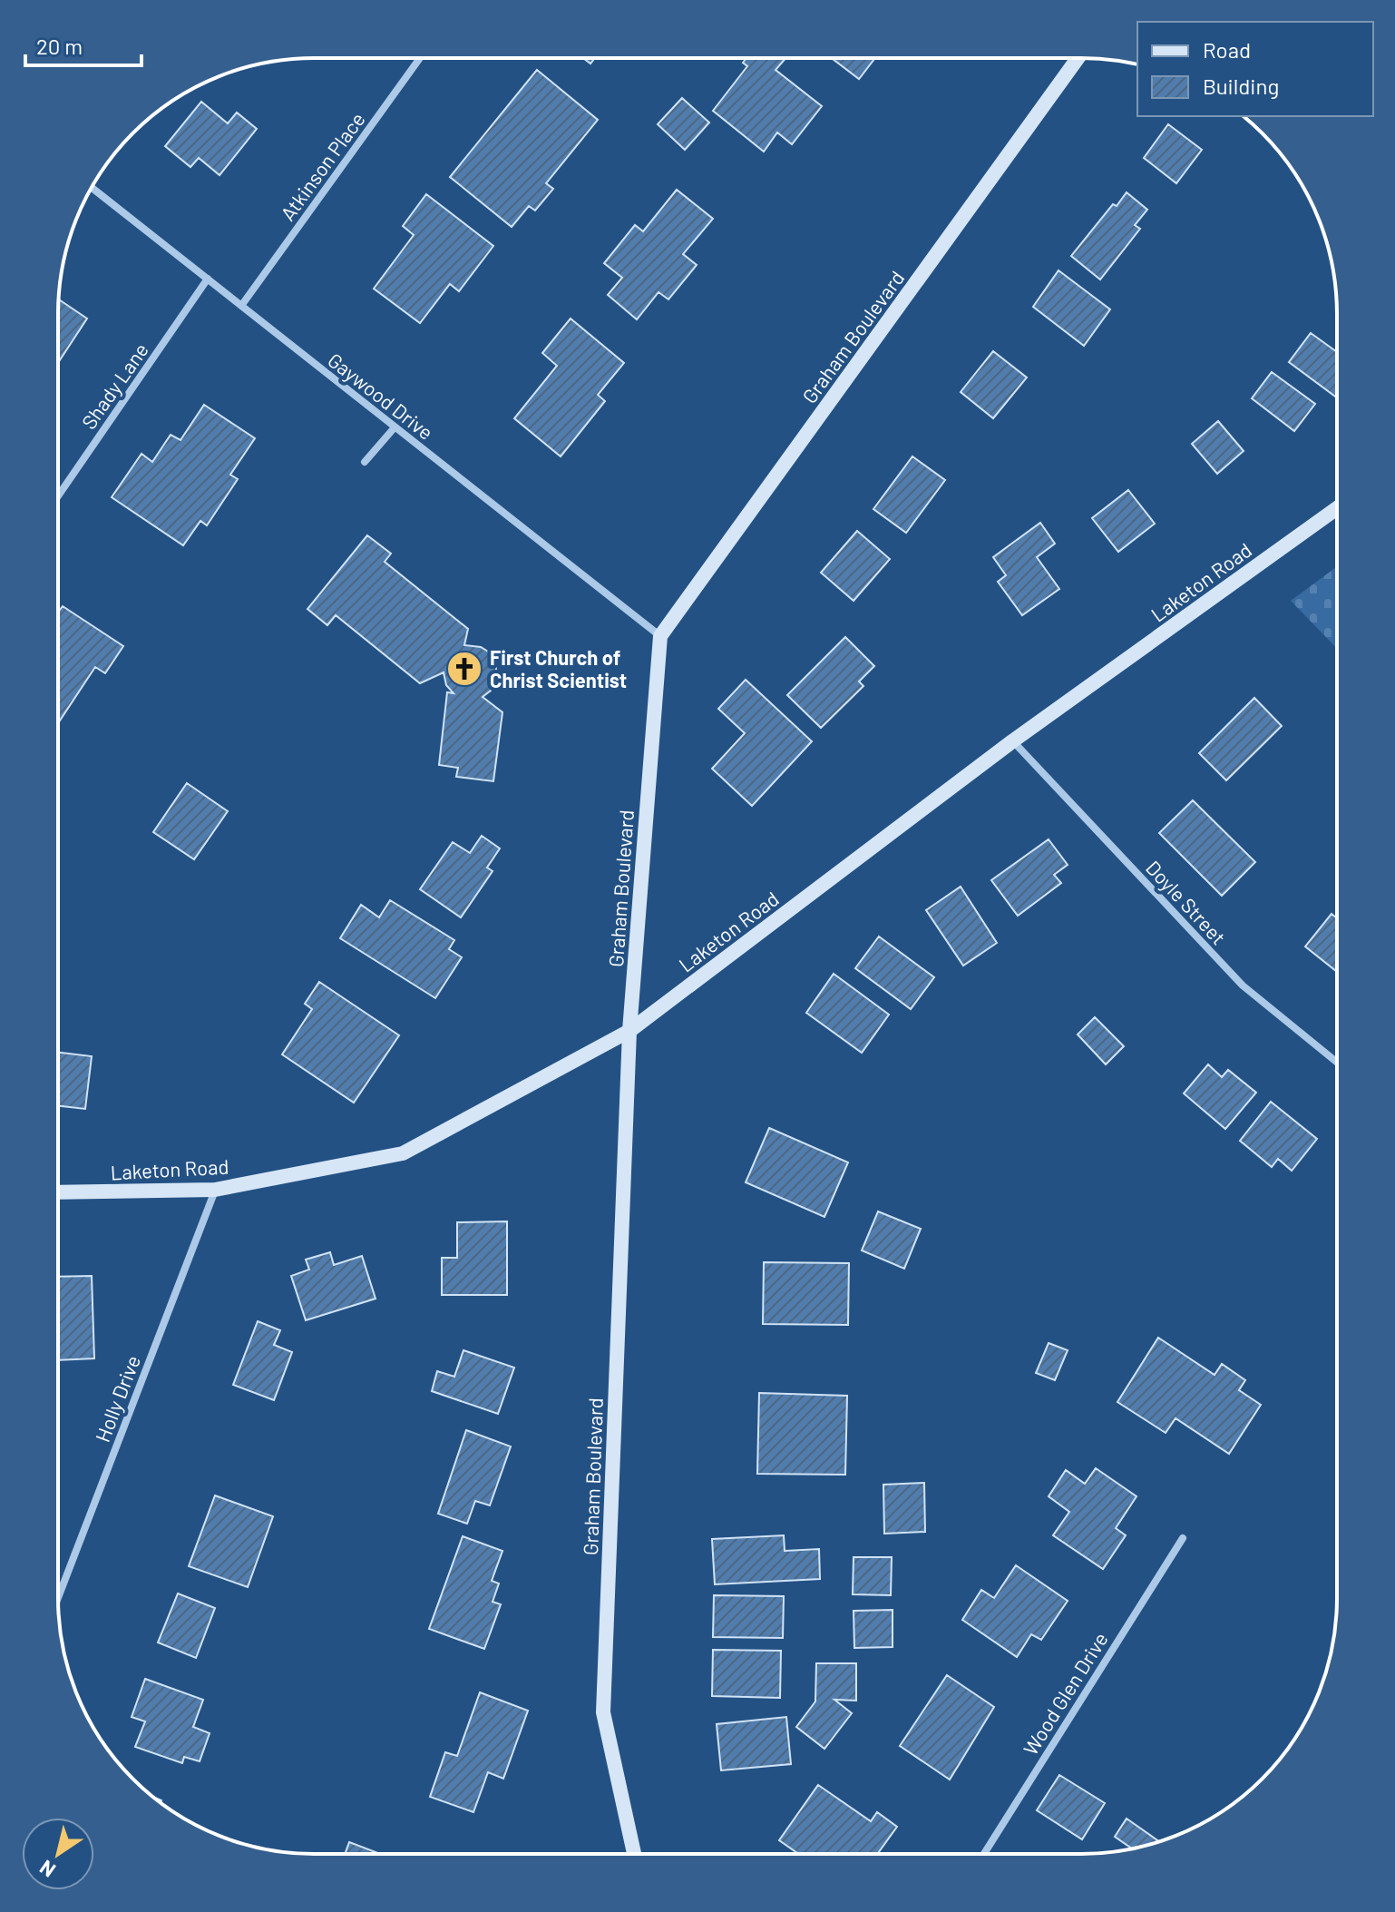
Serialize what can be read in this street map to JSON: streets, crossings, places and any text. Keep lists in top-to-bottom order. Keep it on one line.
{"streets":{"street":["Atkinson Place","Graham Boulevard","Shady Lane","Gaywood Drive","Laketon Road","Doyle Street","Holly Drive","Wood Glen Drive"]},"crossings":[["Atkinson Place","Gaywood Drive"],["Graham Boulevard","Gaywood Drive"],["Graham Boulevard","Laketon Road"],["Shady Lane","Gaywood Drive"],["Laketon Road","Doyle Street"],["Laketon Road","Holly Drive"]],"places":{"church":["First Church of Christ Scientist"]},"legend":["Road","Building"],"scale_bar":"20 m","north":"bottom left"}
